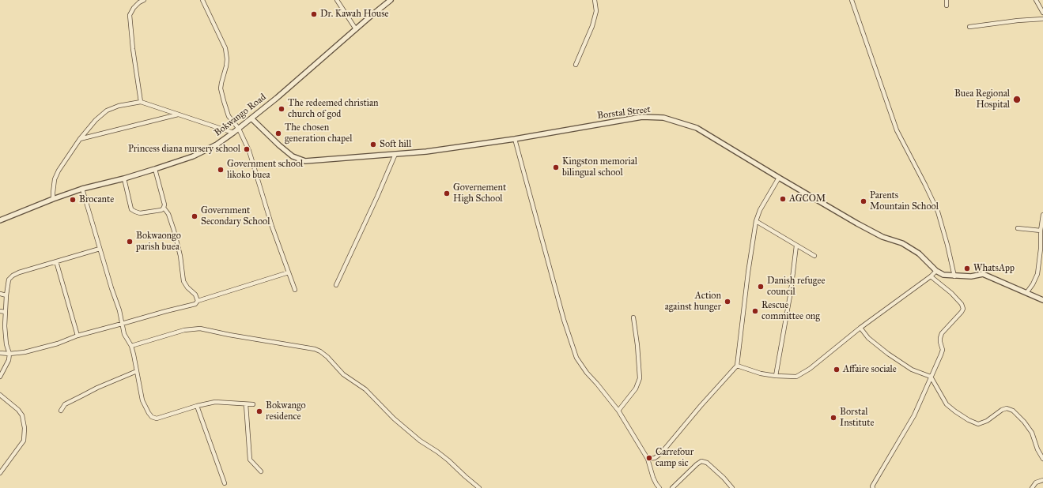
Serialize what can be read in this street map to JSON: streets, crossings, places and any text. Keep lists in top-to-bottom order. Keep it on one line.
{"streets":{"street":["Borstal Street","Bokwango Road"]},"crossings":[["Borstal Street","Bokwango Road"]],"places":["Dr. Kawah House","Buea Regional Hospital","The redeemed christian church of god","The chosen generation chapel","Soft hill","Princess diana nursery school","Kingston memorial bilingual school","Government school likoko buea","Governement High School","AGCOM","Brocante","Parents Mountain School","Government Secondary School","Bokwaongo parish buea","WhatsApp","Danish refugee council","Action against hunger","Rescue committee ong","Affaire sociale","Bokwango residence","Borstal Institute","Carrefour camp sic"]}
